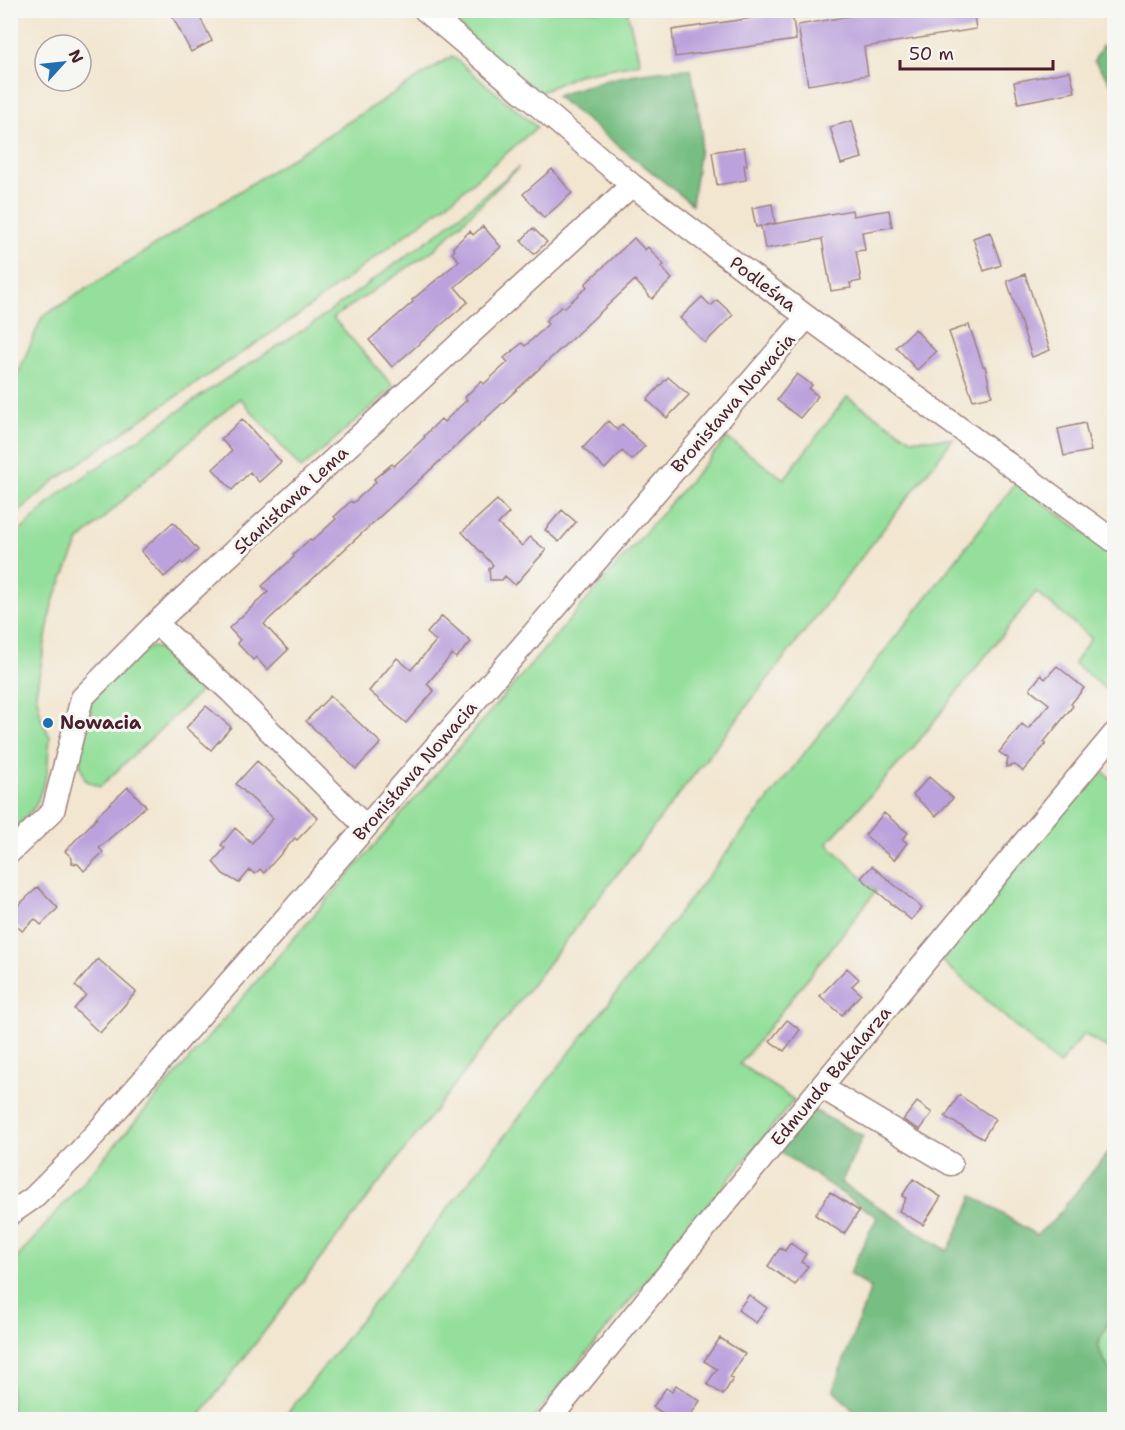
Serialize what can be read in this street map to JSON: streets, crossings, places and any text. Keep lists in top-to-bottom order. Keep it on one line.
{"streets":{"street":["Podleśna","Bronisława Nowacia","Stanisława Lema","Edmunda Bakalarza"]},"crossings":[["Podleśna","Bronisława Nowacia"],["Podleśna","Stanisława Lema"]],"places":["Nowacia"],"scale_bar":"50 m","north":"top right"}
